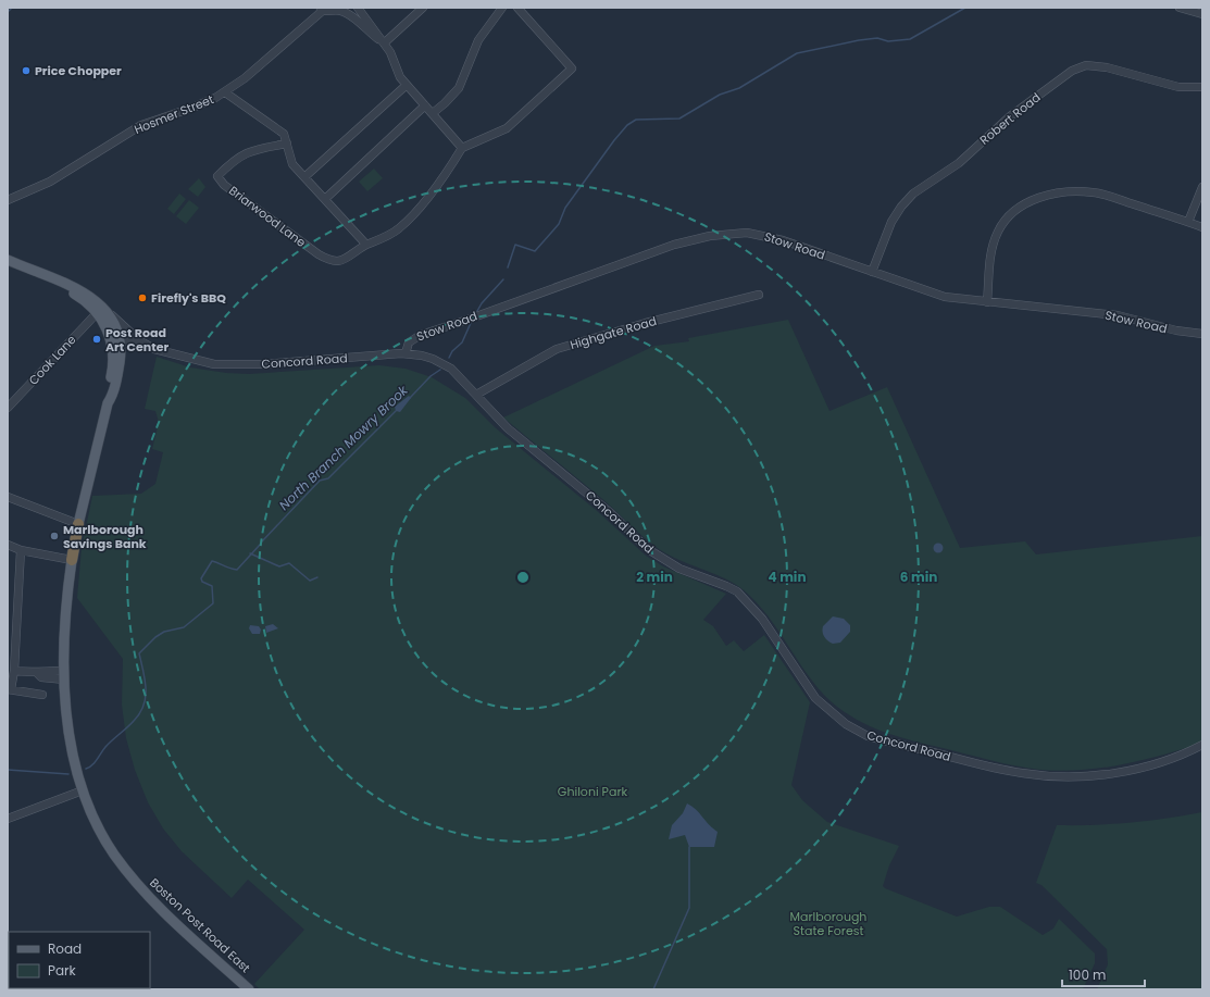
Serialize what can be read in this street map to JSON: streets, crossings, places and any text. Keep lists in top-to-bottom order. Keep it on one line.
{"streets":{"highway":["Boston Post Road East"],"street":["Hosmer Street","Robert Road","Briarwood Lane","Stow Road","Highgate Road","Cook Lane","Concord Road"]},"crossings":[["Robert Road","Stow Road"],["Stow Road","Concord Road"],["Highgate Road","Concord Road"],["Cook Lane","Concord Road"],["Cook Lane","Boston Post Road East"],["Concord Road","Boston Post Road East"]],"water":["North Branch Mowry Brook"],"parks":["Ghiloni Park","Marlborough State Forest"],"places":["Price Chopper","Firefly's BBQ","Post Road Art Center","Marlborough Savings Bank"],"legend":["Road","Park"],"scale_bar":"100 m","rings":["2 min","4 min","6 min"]}
